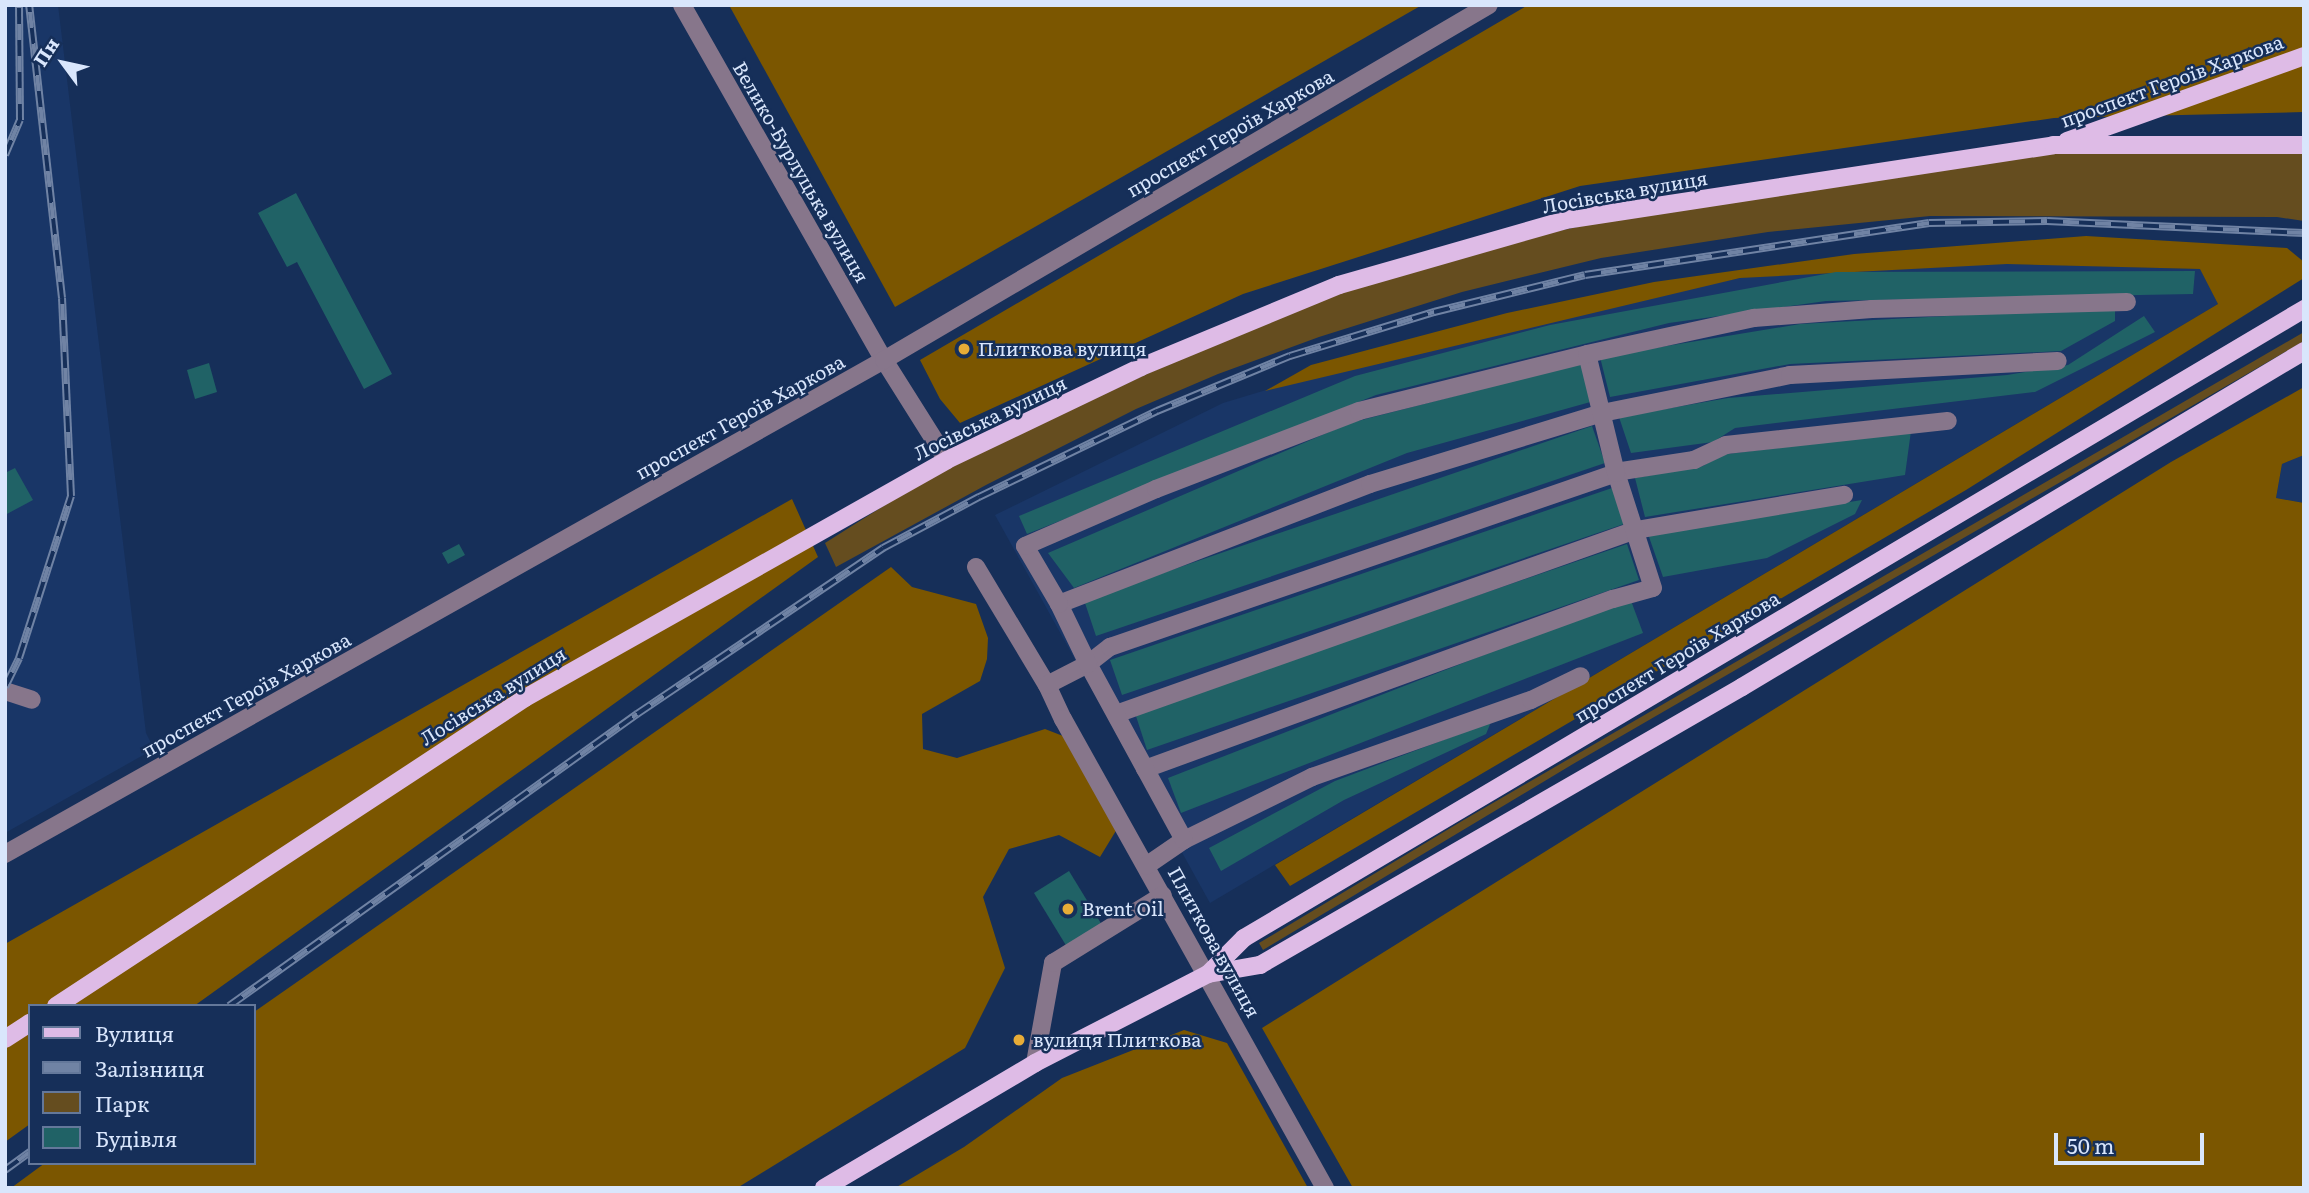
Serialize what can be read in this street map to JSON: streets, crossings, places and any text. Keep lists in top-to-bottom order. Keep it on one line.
{"streets":{"main road":["проспект Героїв Харкова","Лосівська вулиця"],"street":["Велико-Бурлуцька вулиця","Плиткова вулиця"]},"crossings":[["проспект Героїв Харкова","Велико-Бурлуцька вулиця"],["проспект Героїв Харкова","Лосівська вулиця"],["проспект Героїв Харкова","Плиткова вулиця"]],"places":["Плиткова вулиця","Brent Oil","вулиця Плиткова"],"legend":["Вулиця","Залізниця","Парк","Будівля"],"scale_bar":"50 m","north":"top left"}
